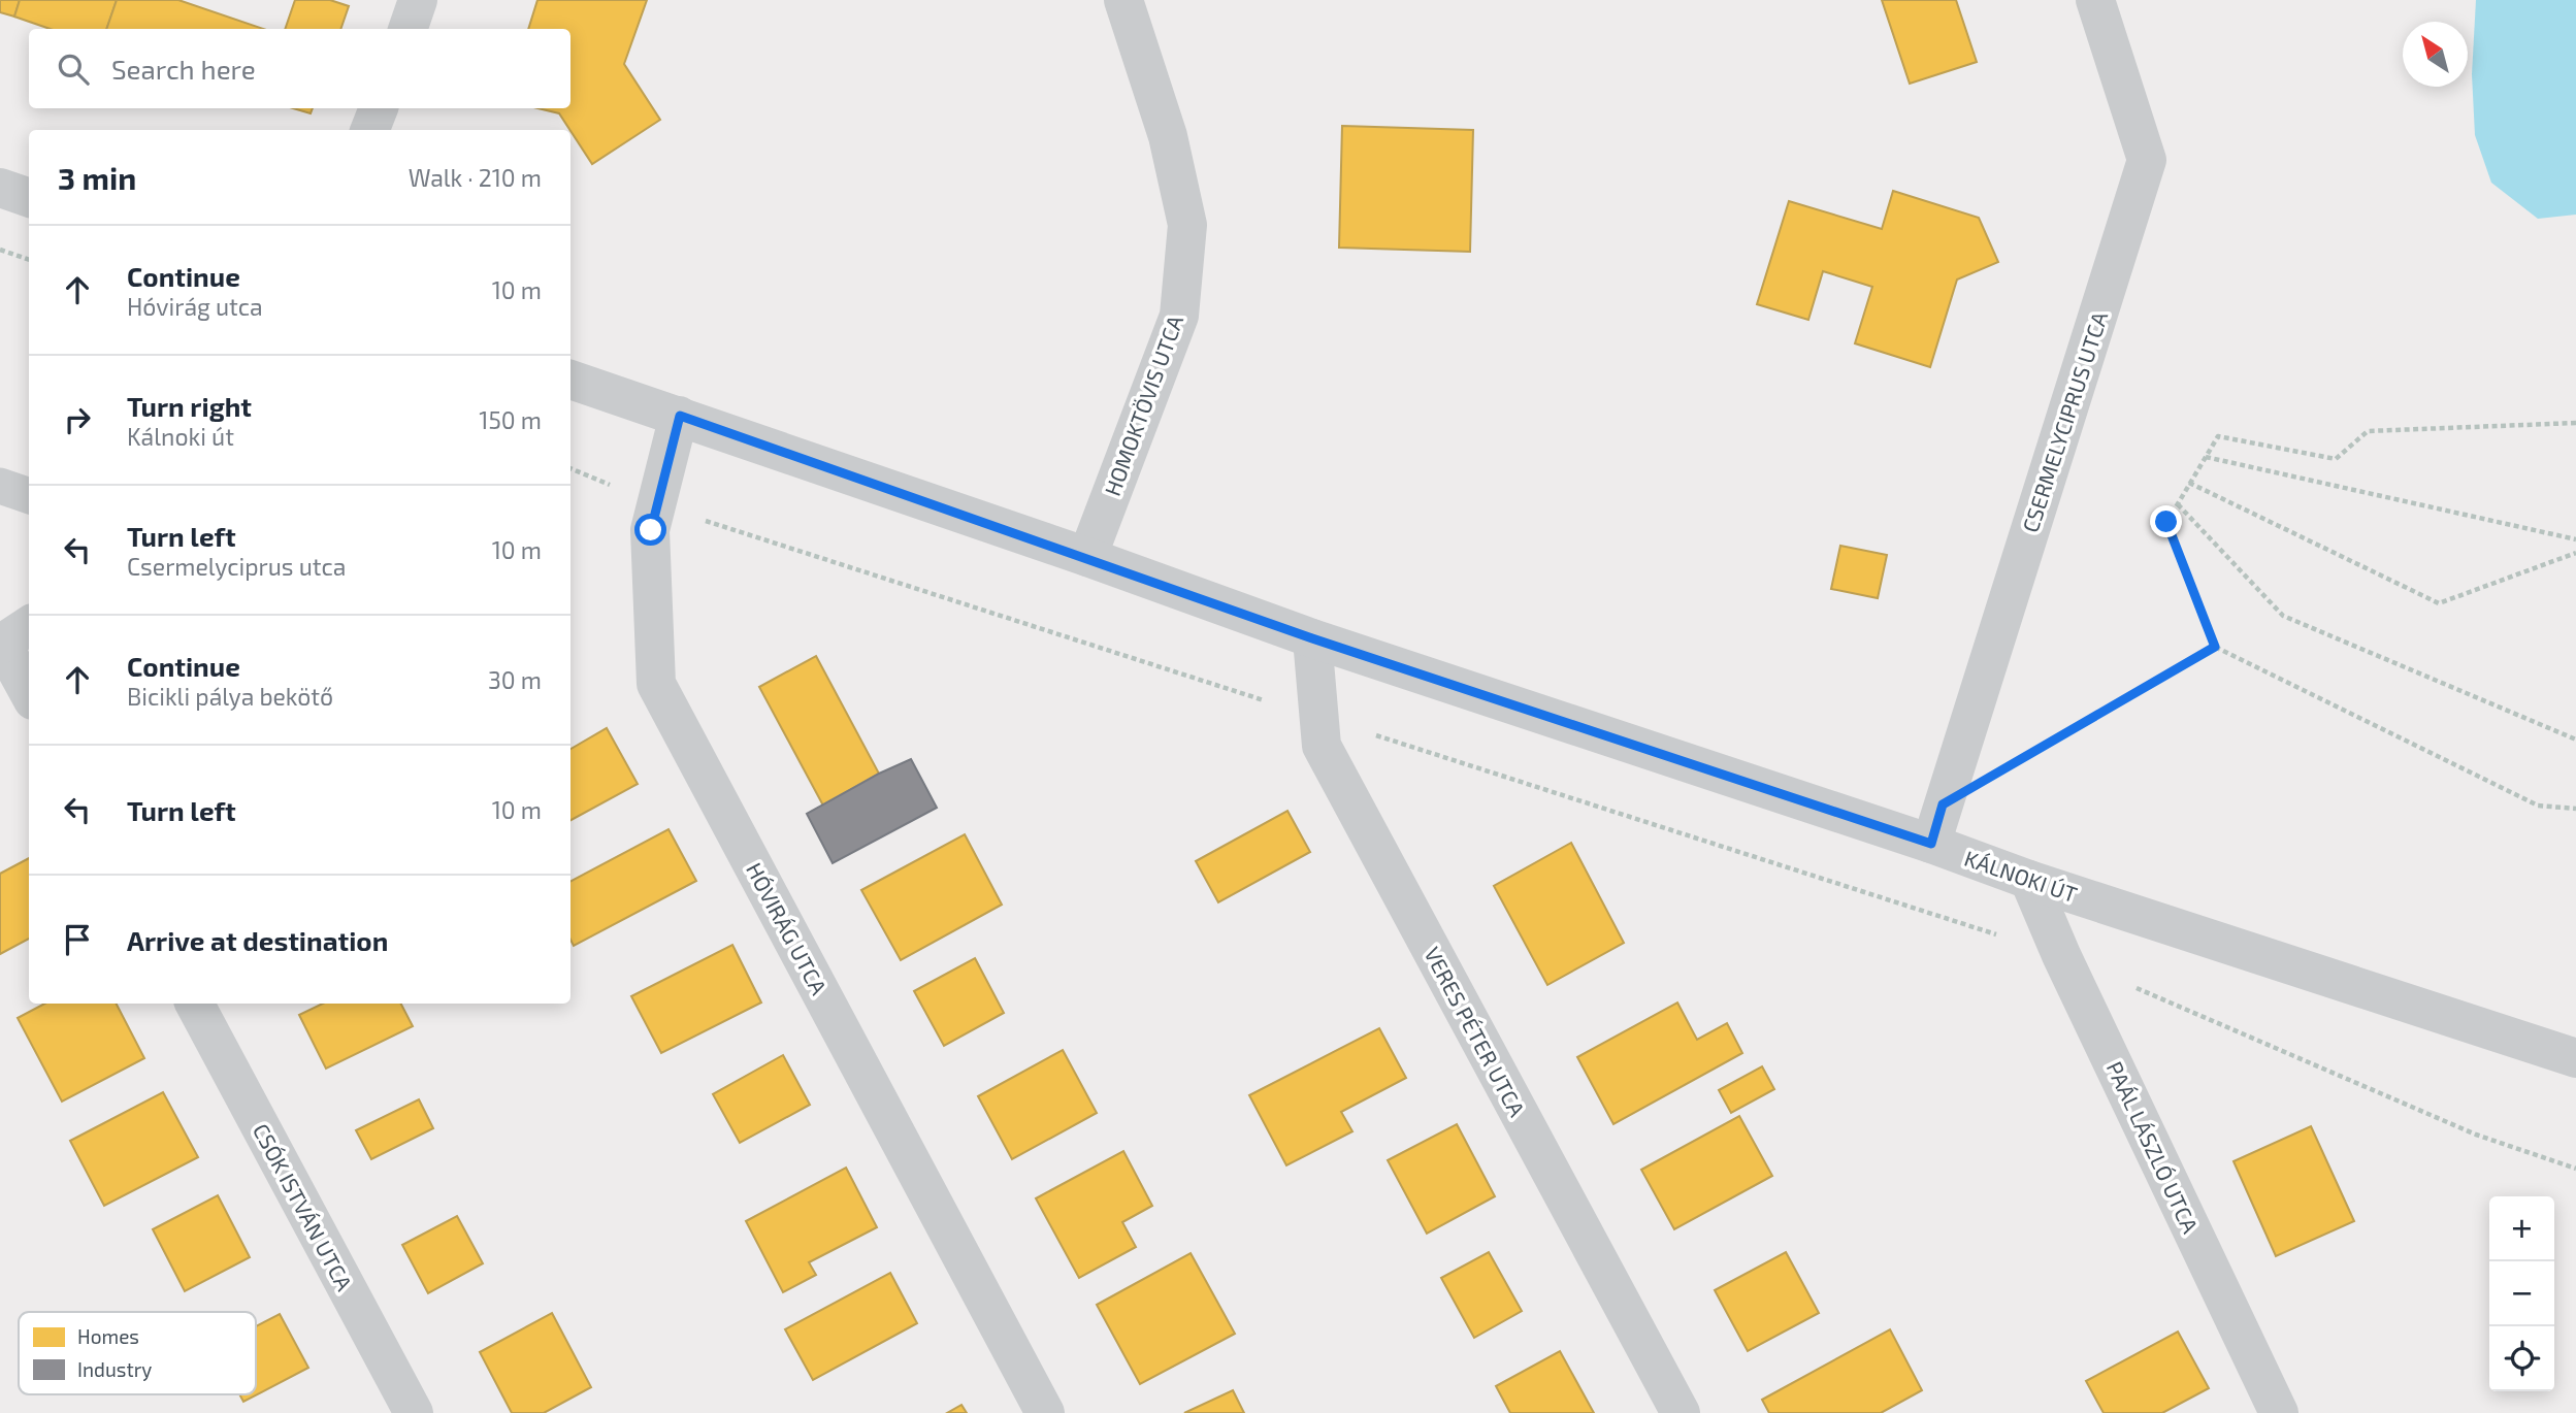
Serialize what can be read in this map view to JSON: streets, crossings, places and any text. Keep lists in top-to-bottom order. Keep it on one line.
{"streets":{"street":["HOMOKTÖVIS UTCA","CSERMELYCIPRUS UTCA","KÁLNOKI ÚT","HÓVIRÁG UTCA","VERES PÉTER UTCA","PAÁL LÁSZLÓ UTCA","CSÓK ISTVÁN UTCA"]},"crossings":[["HOMOKTÖVIS UTCA","KÁLNOKI ÚT"],["CSERMELYCIPRUS UTCA","KÁLNOKI ÚT"],["KÁLNOKI ÚT","HÓVIRÁG UTCA"],["KÁLNOKI ÚT","VERES PÉTER UTCA"],["KÁLNOKI ÚT","PAÁL LÁSZLÓ UTCA"]],"legend":["Homes","Industry"],"north":"top left","page":{"search":"Search here","heading":["3 min","Walk · 210 m"],"list":[["Continue","Hóvirág utca","10 m"],["Turn right","Kálnoki út","150 m"],["Turn left","Csermelyciprus utca","10 m"],["Continue","Bicikli pálya bekötő","30 m"],["Turn left","10 m"],"Arrive at destination"],"map_buttons":["+","−"]}}
